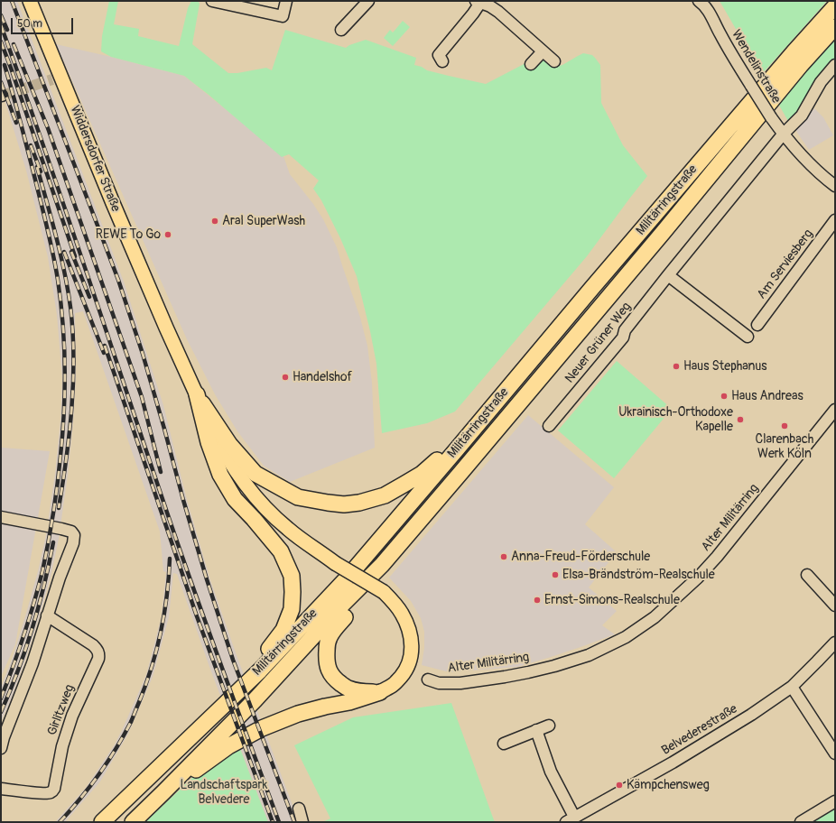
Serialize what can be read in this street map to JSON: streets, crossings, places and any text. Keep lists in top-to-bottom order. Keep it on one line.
{"streets":{"highway":["Militärringstraße"],"main road":["Widdersdorfer Straße"],"street":["Wendelinstraße","Am Serviesberg","Neuer Grüner Weg","Alter Militärring","Girlitzweg","Belvederestraße"]},"crossings":[["Wendelinstraße","Neuer Grüner Weg"]],"parks":["Landschaftspark Belvedere"],"places":["Aral SuperWash","REWE To Go","Haus Stephanus","Handelshof","Haus Andreas","Ukrainisch-Orthodoxe Kapelle","Clarenbach Werk Köln","Anna-Freud-Förderschule","Elsa-Brändström-Realschule","Ernst-Simons-Realschule","Kämpchensweg"],"scale_bar":"50 m"}
